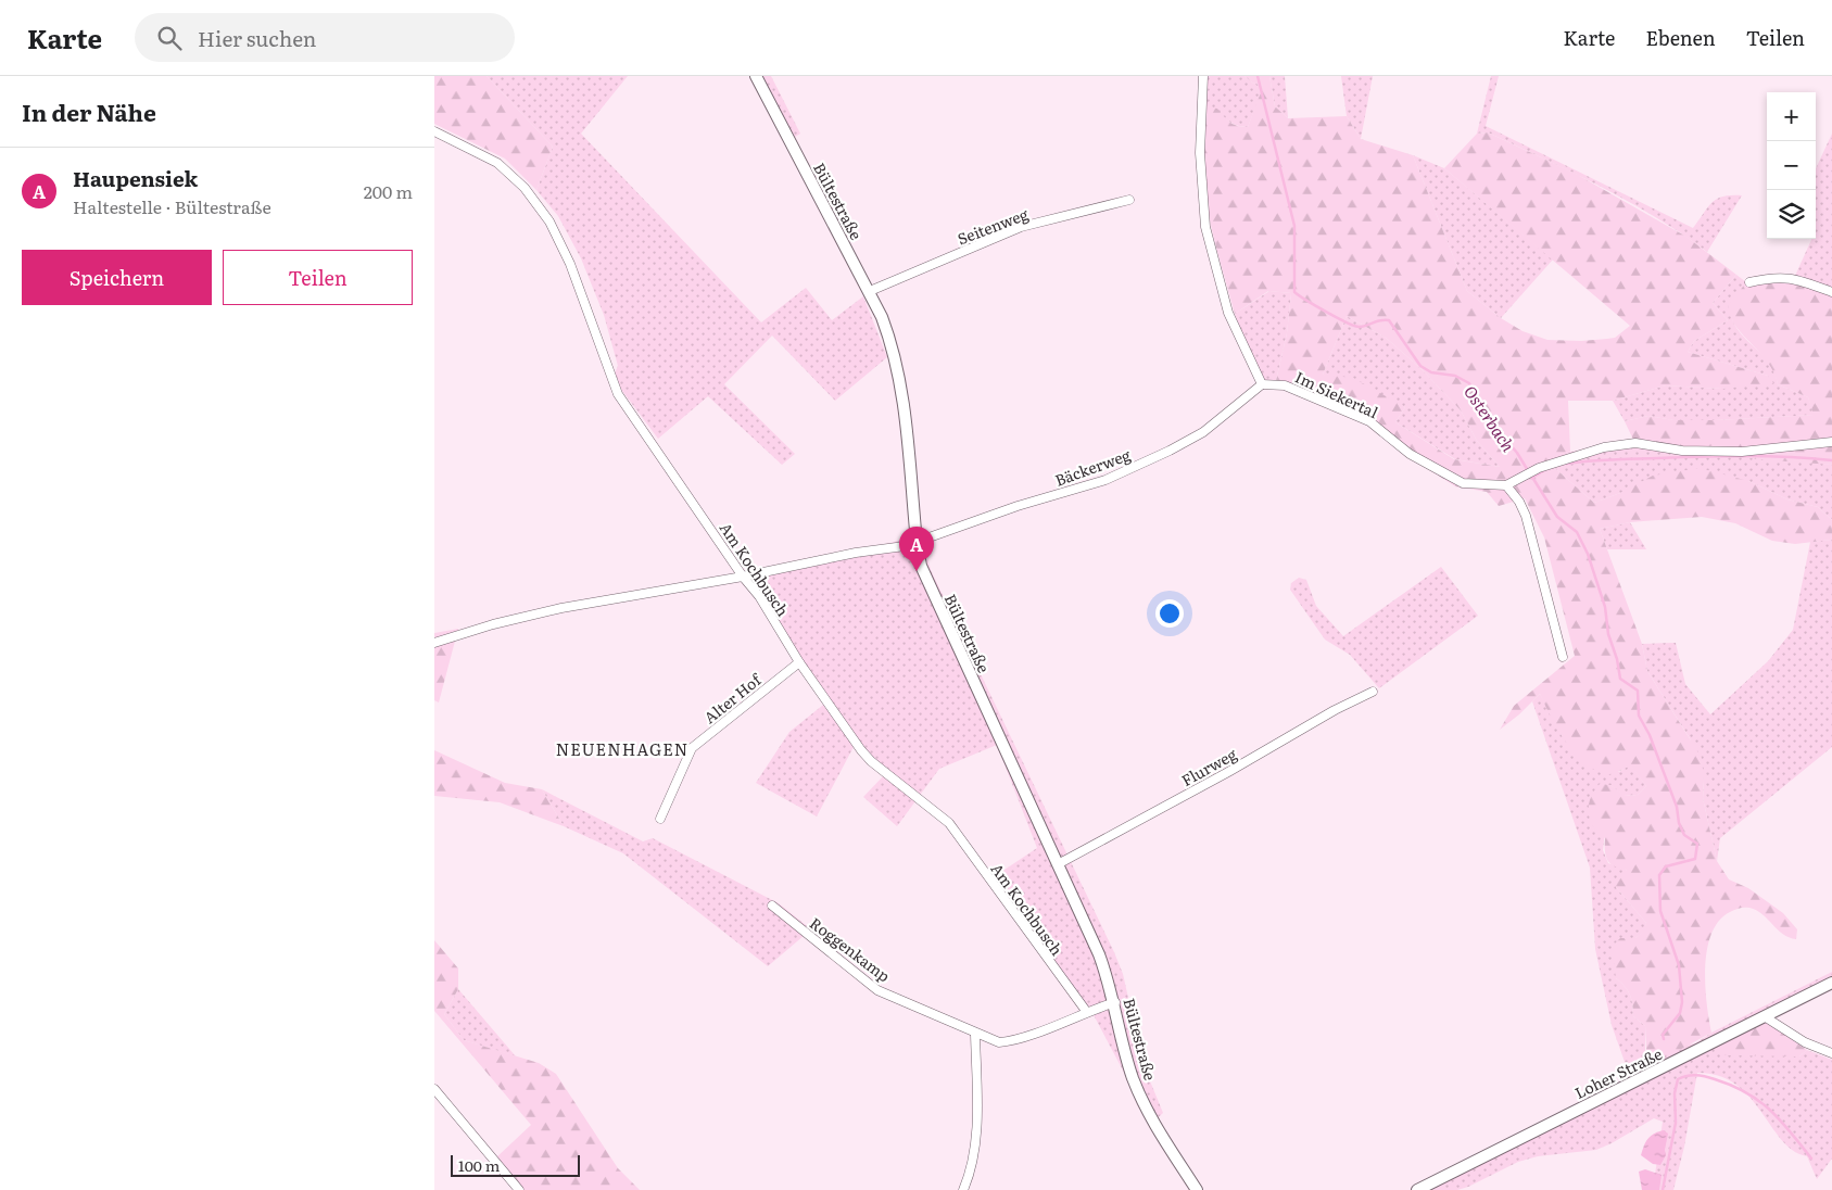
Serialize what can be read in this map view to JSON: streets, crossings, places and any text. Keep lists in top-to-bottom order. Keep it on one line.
{"streets":{"street":["Bültestraße","Seitenweg","Im Siekertal","Bäckerweg","Am Kochbusch","Alter Hof","Flurweg","Roggenkamp","Loher Straße"]},"crossings":[["Bültestraße","Seitenweg"],["Bültestraße","Bäckerweg"],["Bültestraße","Flurweg"],["Bültestraße","Roggenkamp"],["Im Siekertal","Bäckerweg"],["Bäckerweg","Am Kochbusch"],["Am Kochbusch","Alter Hof"],["Am Kochbusch","Roggenkamp"]],"districts":["NEUENHAGEN"],"water":["Osterbach"],"scale_bar":"100 m","page":{"header":"Karte","search":"Hier suchen","nav":["Karte","Ebenen","Teilen"],"heading":"In der Nähe","map_buttons":["+","−"],"list":[{"mark":"A","name":"Haupensiek","note":"Haltestelle · Bültestraße","value":"200 m"}],"buttons":["Speichern","Teilen"],"pins":"A","scale":"100 m"}}
